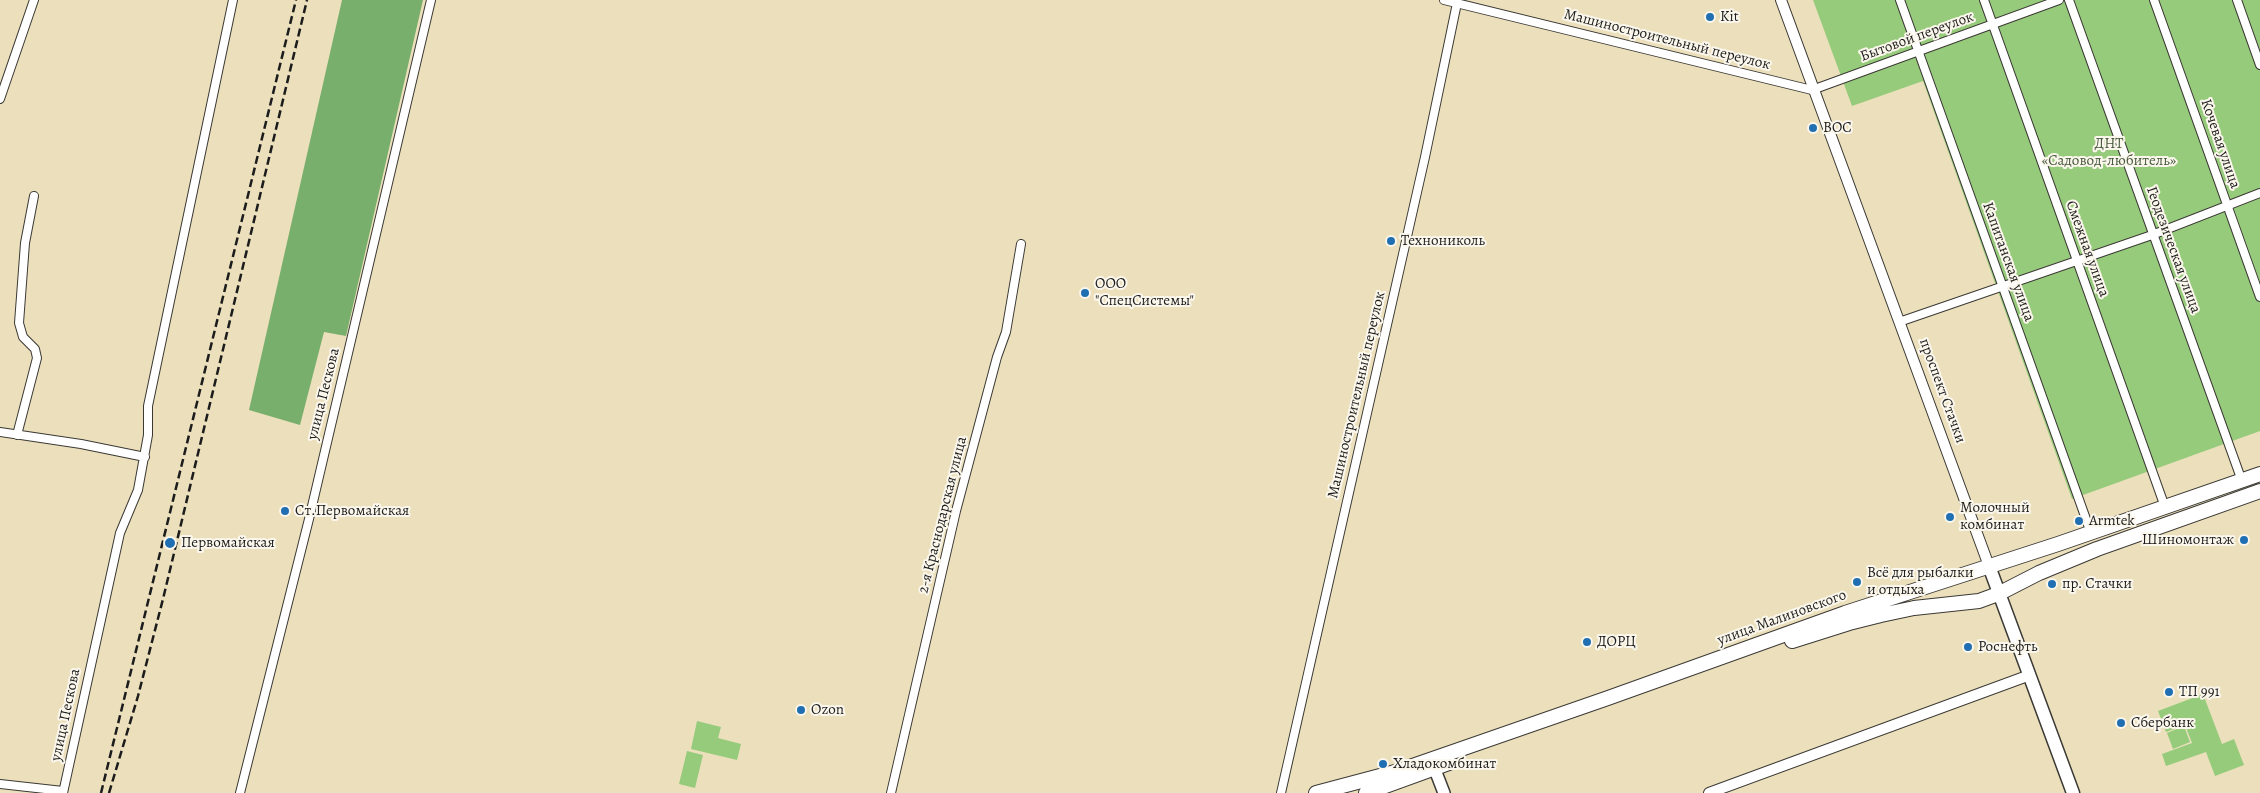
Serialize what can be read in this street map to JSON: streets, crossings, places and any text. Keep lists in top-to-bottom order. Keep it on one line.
{"streets":{"highway":["улица Малиновского"],"main road":["проспект Стачки"],"street":["Бытовой переулок","Машиностроительный переулок","Кочевая улица","Смежная улица","Геодезическая улица","Капитанская улица","улица Пескова","2-я Краснодарская улица"]},"crossings":[["Бытовой переулок","Машиностроительный переулок"],["Бытовой переулок","Смежная улица"],["Бытовой переулок","Капитанская улица"],["Бытовой переулок","проспект Стачки"],["Машиностроительный переулок","проспект Стачки"],["Смежная улица","улица Малиновского"],["Геодезическая улица","улица Малиновского"],["Капитанская улица","улица Малиновского"],["проспект Стачки","улица Малиновского"]],"parks":["ДНТ «Садовод-любитель»"],"places":["Kit","ВОС","Технониколь","ООО \"СпецСистемы\"","Ст.Первомайская","Молочный комбинат","Armtek","Шиномонтаж","Первомайская","Всё для рыбалки и отдыха","пр. Стачки","ДОРЦ","Роснефть","ТП 991","Ozon","Сбербанк","Хладокомбинат"]}
